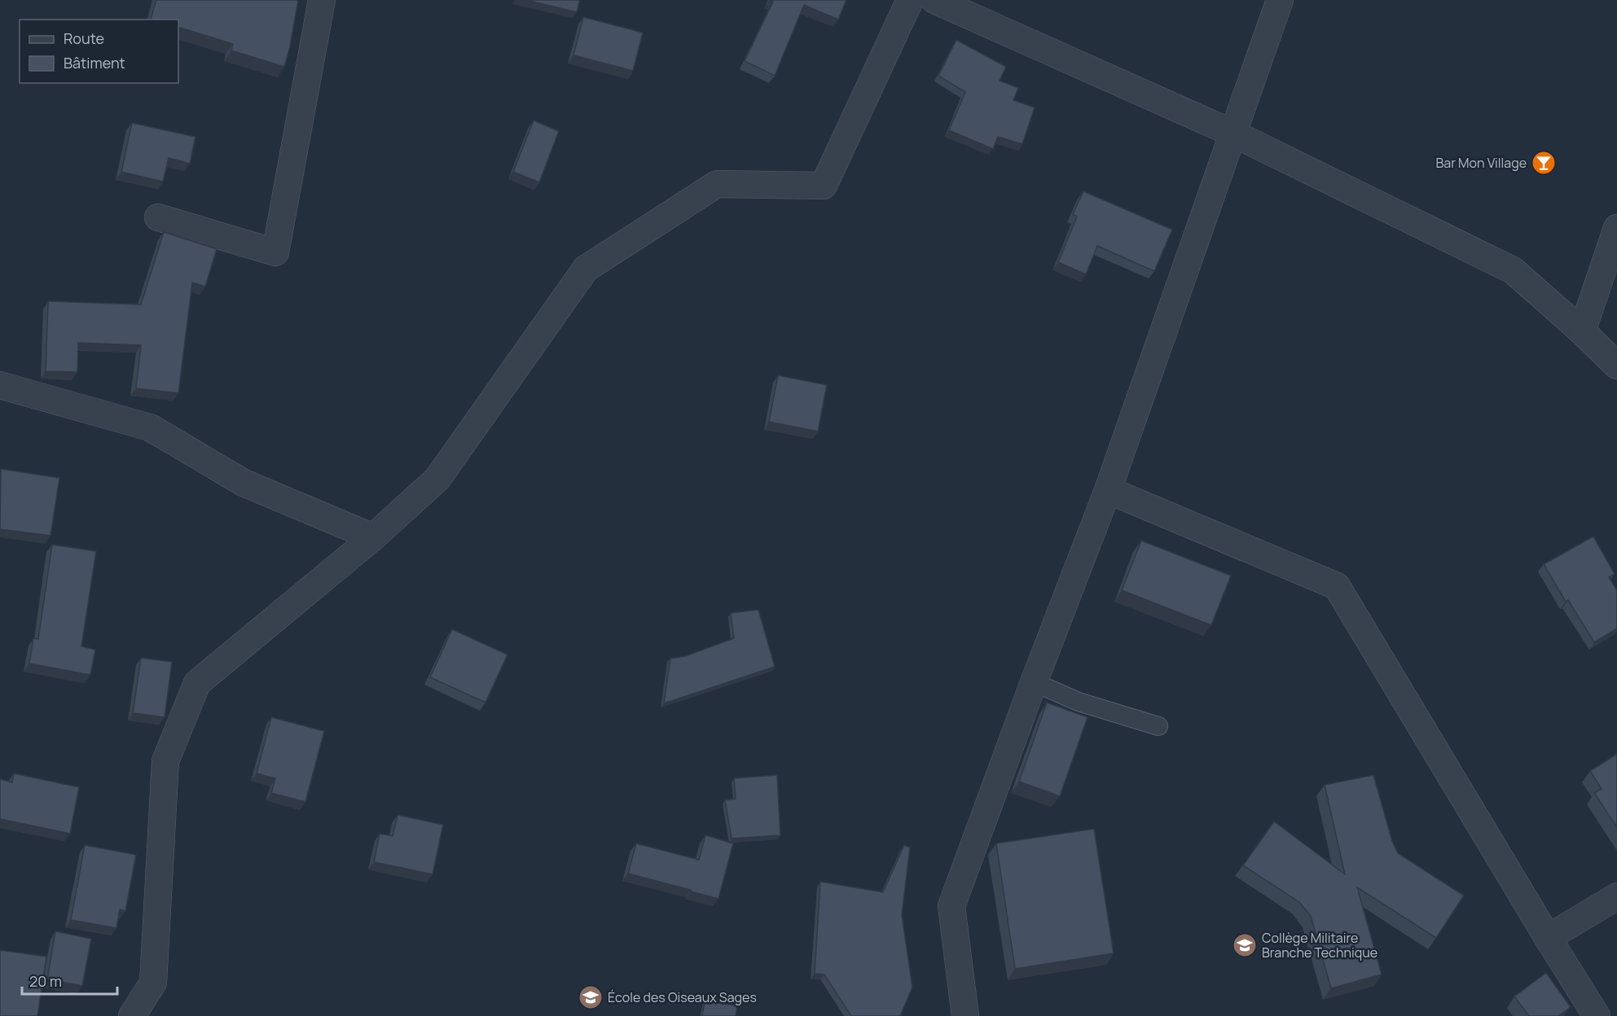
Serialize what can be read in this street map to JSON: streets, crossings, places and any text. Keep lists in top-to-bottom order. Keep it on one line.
{"places":{"bar":["Bar Mon Village"],"school or university":["Collège Militaire Branche Technique","École des Oiseaux Sages"]},"legend":["Route","Bâtiment"],"scale_bar":"20 m"}
